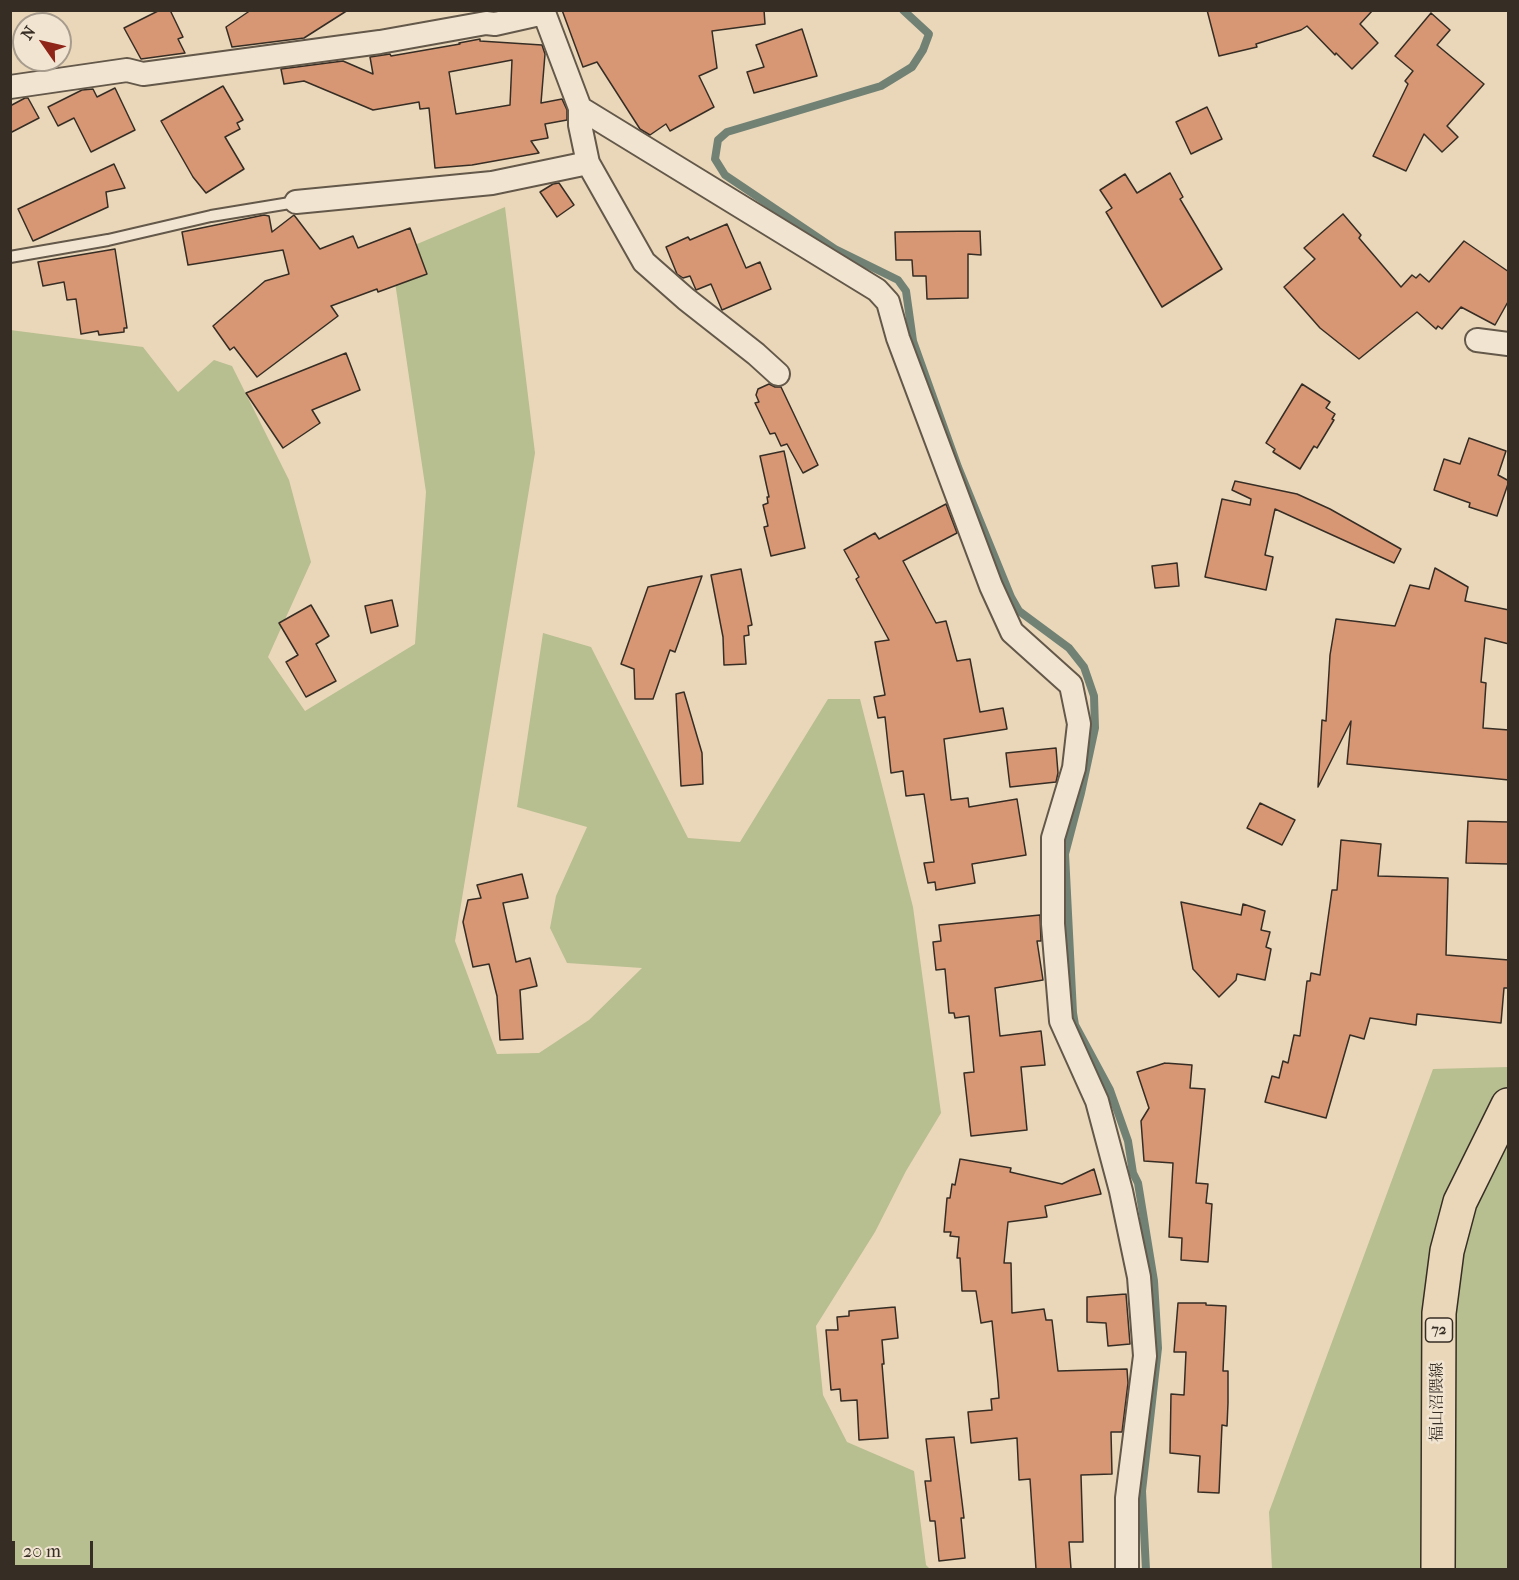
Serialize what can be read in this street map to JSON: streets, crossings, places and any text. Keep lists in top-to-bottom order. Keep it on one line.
{"streets":{"main road":["72","福山沼隈線"]},"scale_bar":"20 m","north":"top left"}
